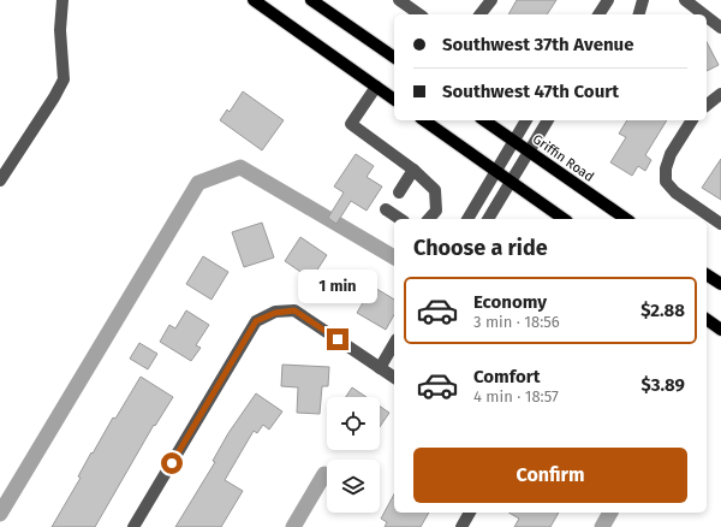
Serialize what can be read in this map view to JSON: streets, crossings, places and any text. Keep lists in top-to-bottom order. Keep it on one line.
{"streets":{"main road":["Griffin Road"]},"page":{"banner":["Southwest 37th Avenue","Southwest 47th Court"],"heading":"Choose a ride","bubble":"1 min","list":[{"name":"Economy","note":"3 min · 18:56","value":"$2.88"},{"name":"Comfort","note":"4 min · 18:57","value":"$3.89"}],"buttons":"Confirm"}}
